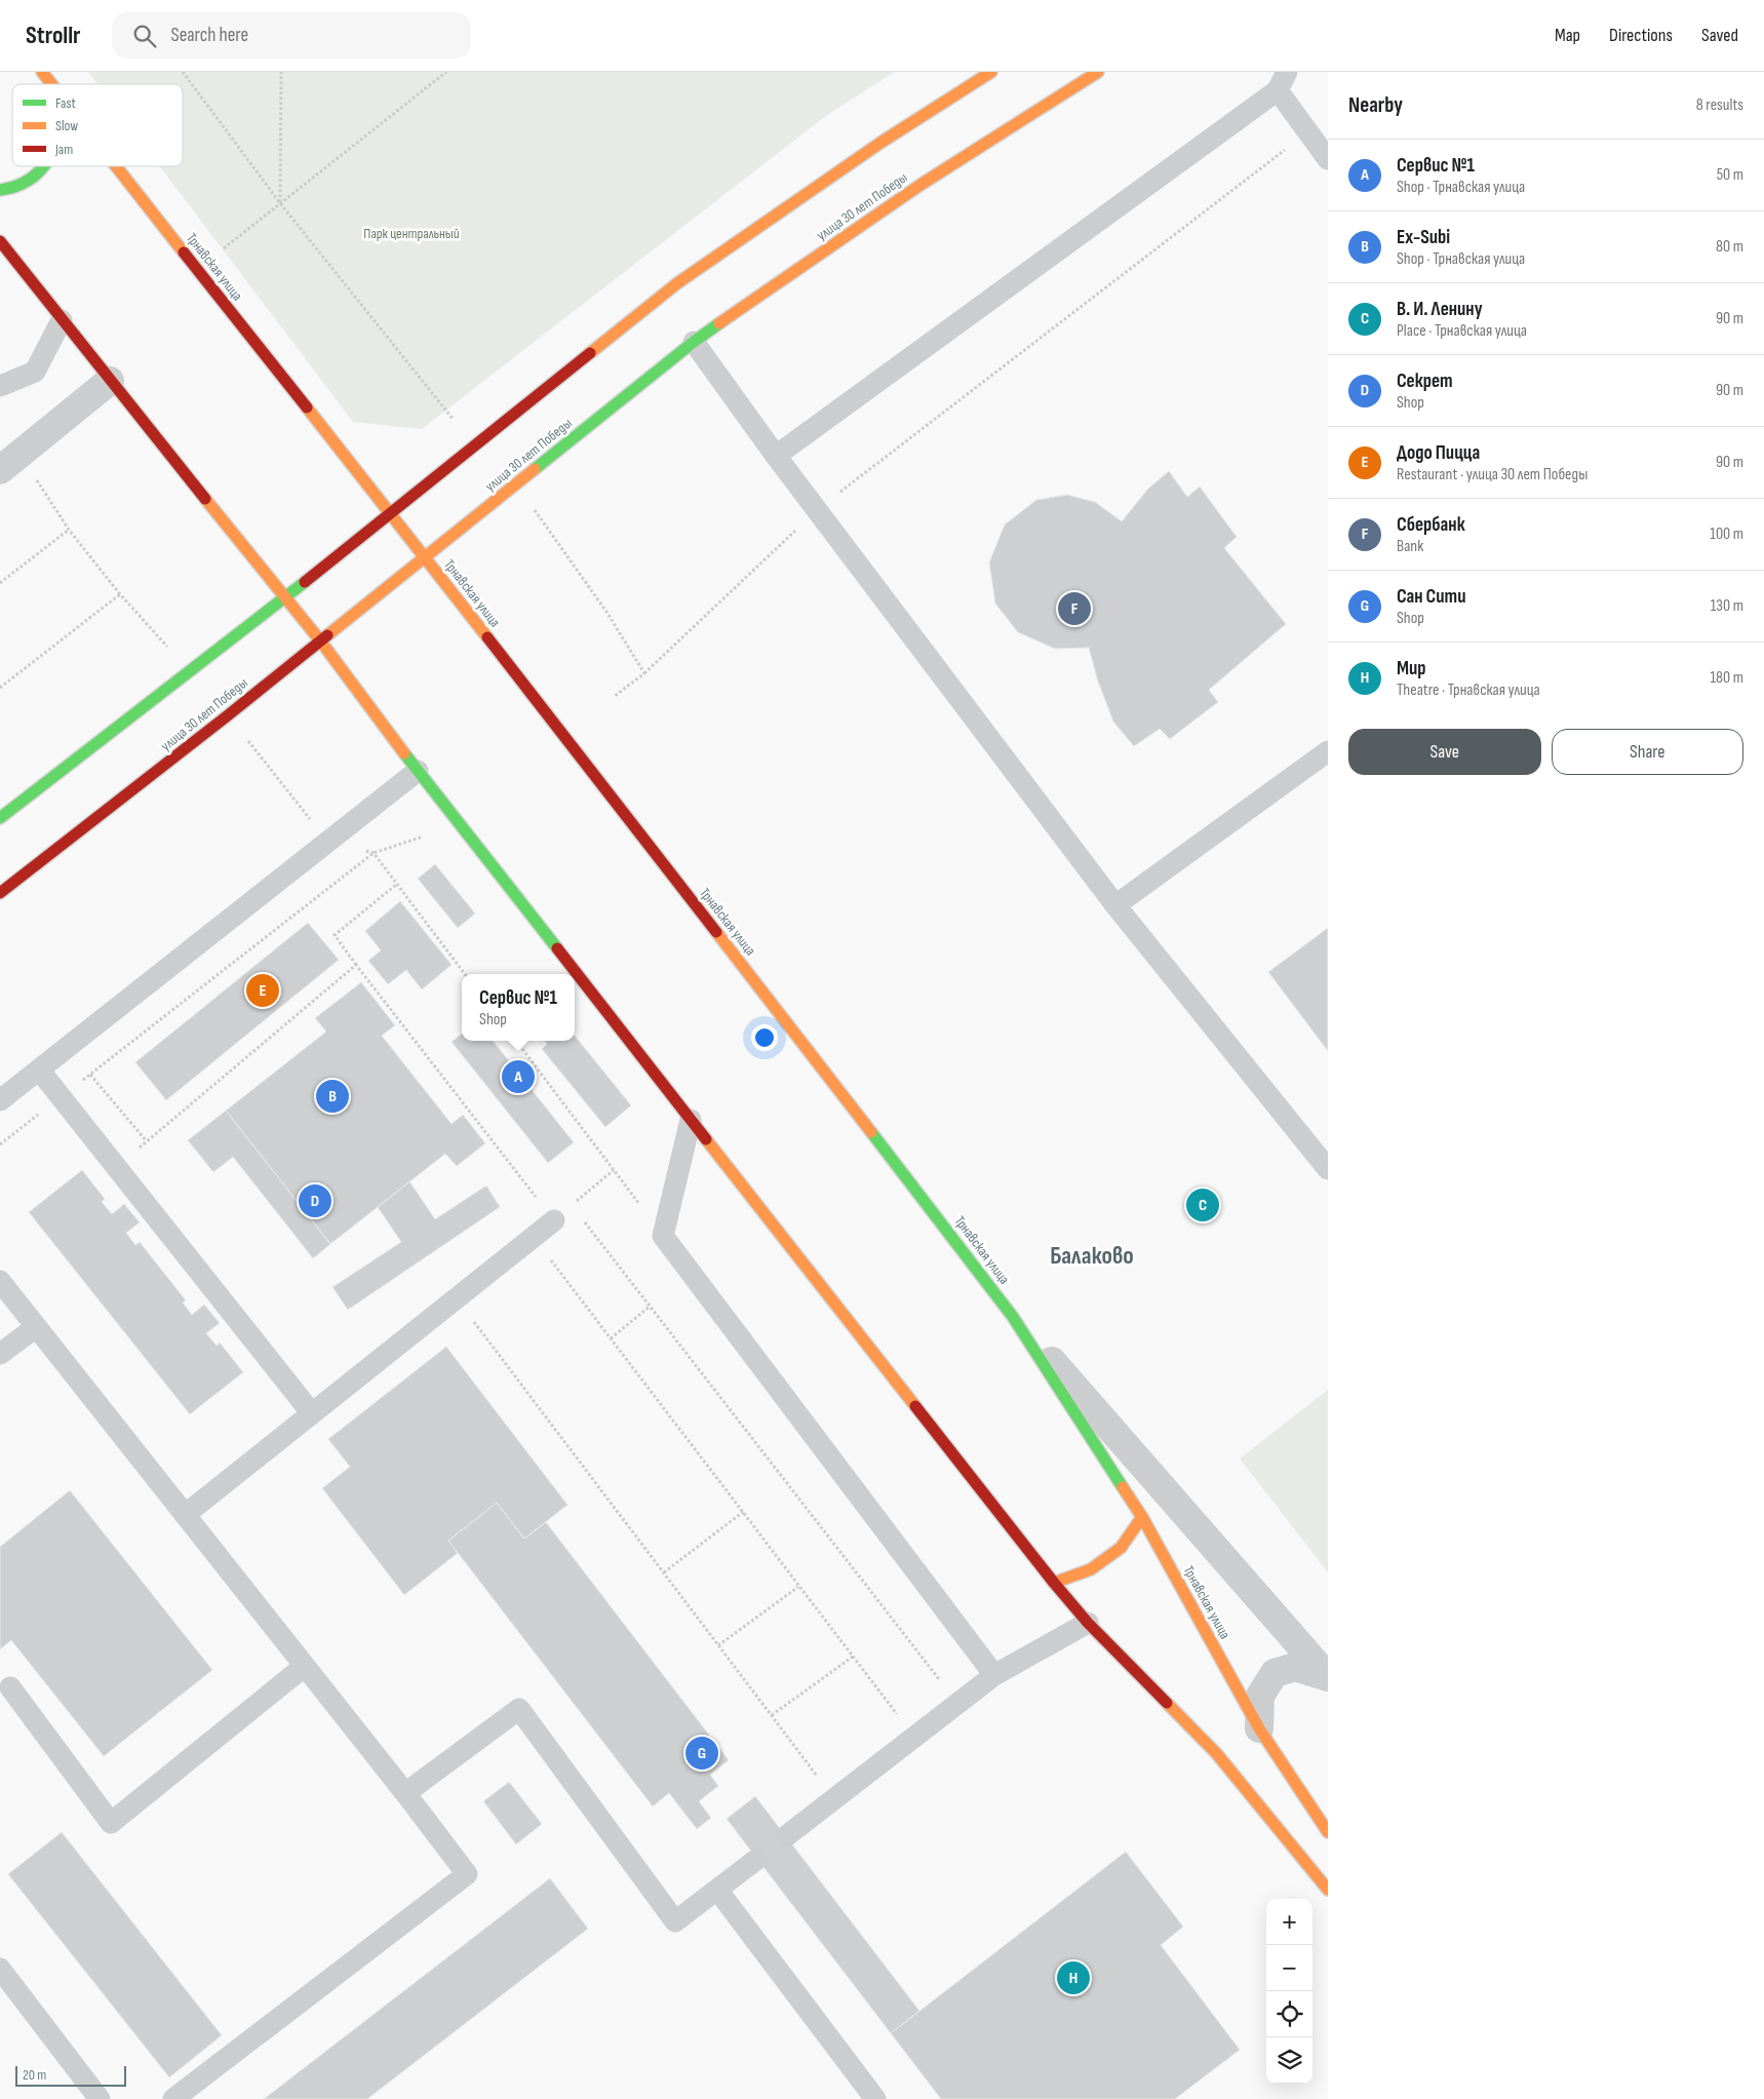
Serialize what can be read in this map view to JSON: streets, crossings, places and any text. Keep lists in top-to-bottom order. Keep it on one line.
{"streets":{"main road":["улица 30 лет Победы","Трнавская улица"]},"crossings":[["улица 30 лет Победы","Трнавская улица"]],"districts":["Балаково"],"parks":["Парк центральный"],"legend":["Fast","Slow","Jam"],"scale_bar":"20 m","page":{"header":"Strollr","search":"Search here","nav":["Map","Directions","Saved"],"heading":["Nearby","8 results"],"list":[{"mark":"A","name":"Сервис №1","note":"Shop · Трнавская улица","value":"50 m"},{"mark":"B","name":"Ex-Subi","note":"Shop · Трнавская улица","value":"80 m"},{"mark":"C","name":"В. И. Ленину","note":"Place · Трнавская улица","value":"90 m"},{"mark":"D","name":"Секрет","note":"Shop","value":"90 m"},{"mark":"E","name":"Додо Пицца","note":"Restaurant · улица 30 лет Победы","value":"90 m"},{"mark":"F","name":"Сбербанк","note":"Bank","value":"100 m"},{"mark":"G","name":"Сан Сити","note":"Shop","value":"130 m"},{"mark":"H","name":"Мир","note":"Theatre · Трнавская улица","value":"180 m"}],"pins":["F","E","A","B","D","C","G","H"],"buttons":["Save","Share"],"popup":["Сервис №1","Shop"],"map_buttons":["+","−"],"scale":"20 m"}}
